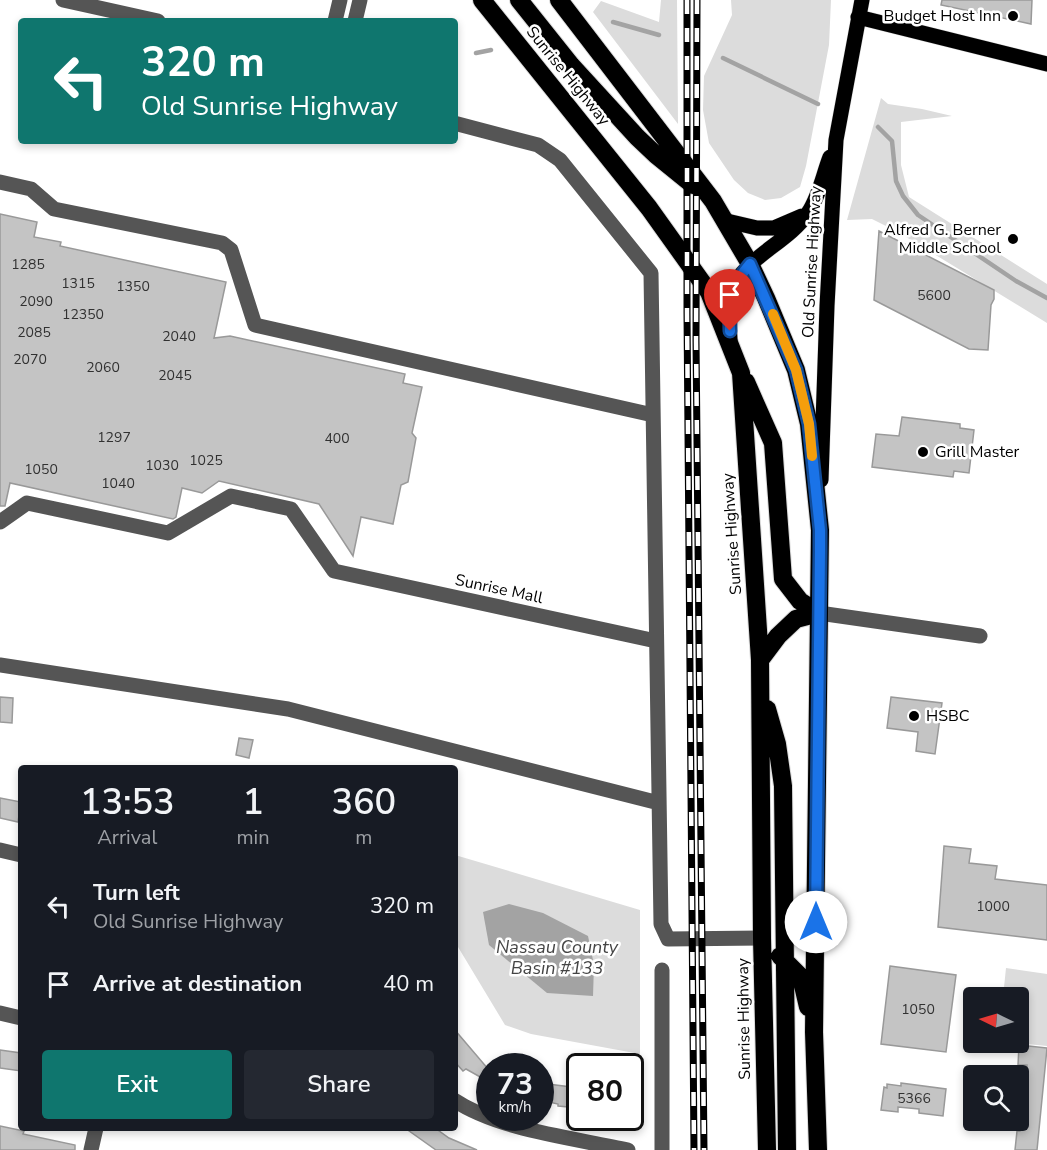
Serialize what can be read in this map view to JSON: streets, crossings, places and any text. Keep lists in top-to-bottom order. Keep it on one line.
{"streets":{"highway":["Sunrise Highway"],"main road":["Old Sunrise Highway"],"street":["Sunrise Mall"]},"crossings":[["Sunrise Highway","Old Sunrise Highway"]],"water":["Nassau County Basin #133"],"places":["Budget Host Inn","Alfred G. Berner Middle School","Grill Master","HSBC"],"house_numbers":["1285","1315","1350","5600","2090","12350","2085","2040","2070","2060","2045","1297","400","1025","1030","1050","1040","1000","1050","5366"],"north":"left","page":{"turn":["320 m","Old Sunrise Highway"],"eta":["13:53","Arrival","1","min","360","m"],"list":[{"name":"Turn left","note":"Old Sunrise Highway","value":"320 m"},{"name":"Arrive at destination","value":"40 m"}],"buttons":["Exit","Share"],"speed":"73 km/h","limit":"80"}}
